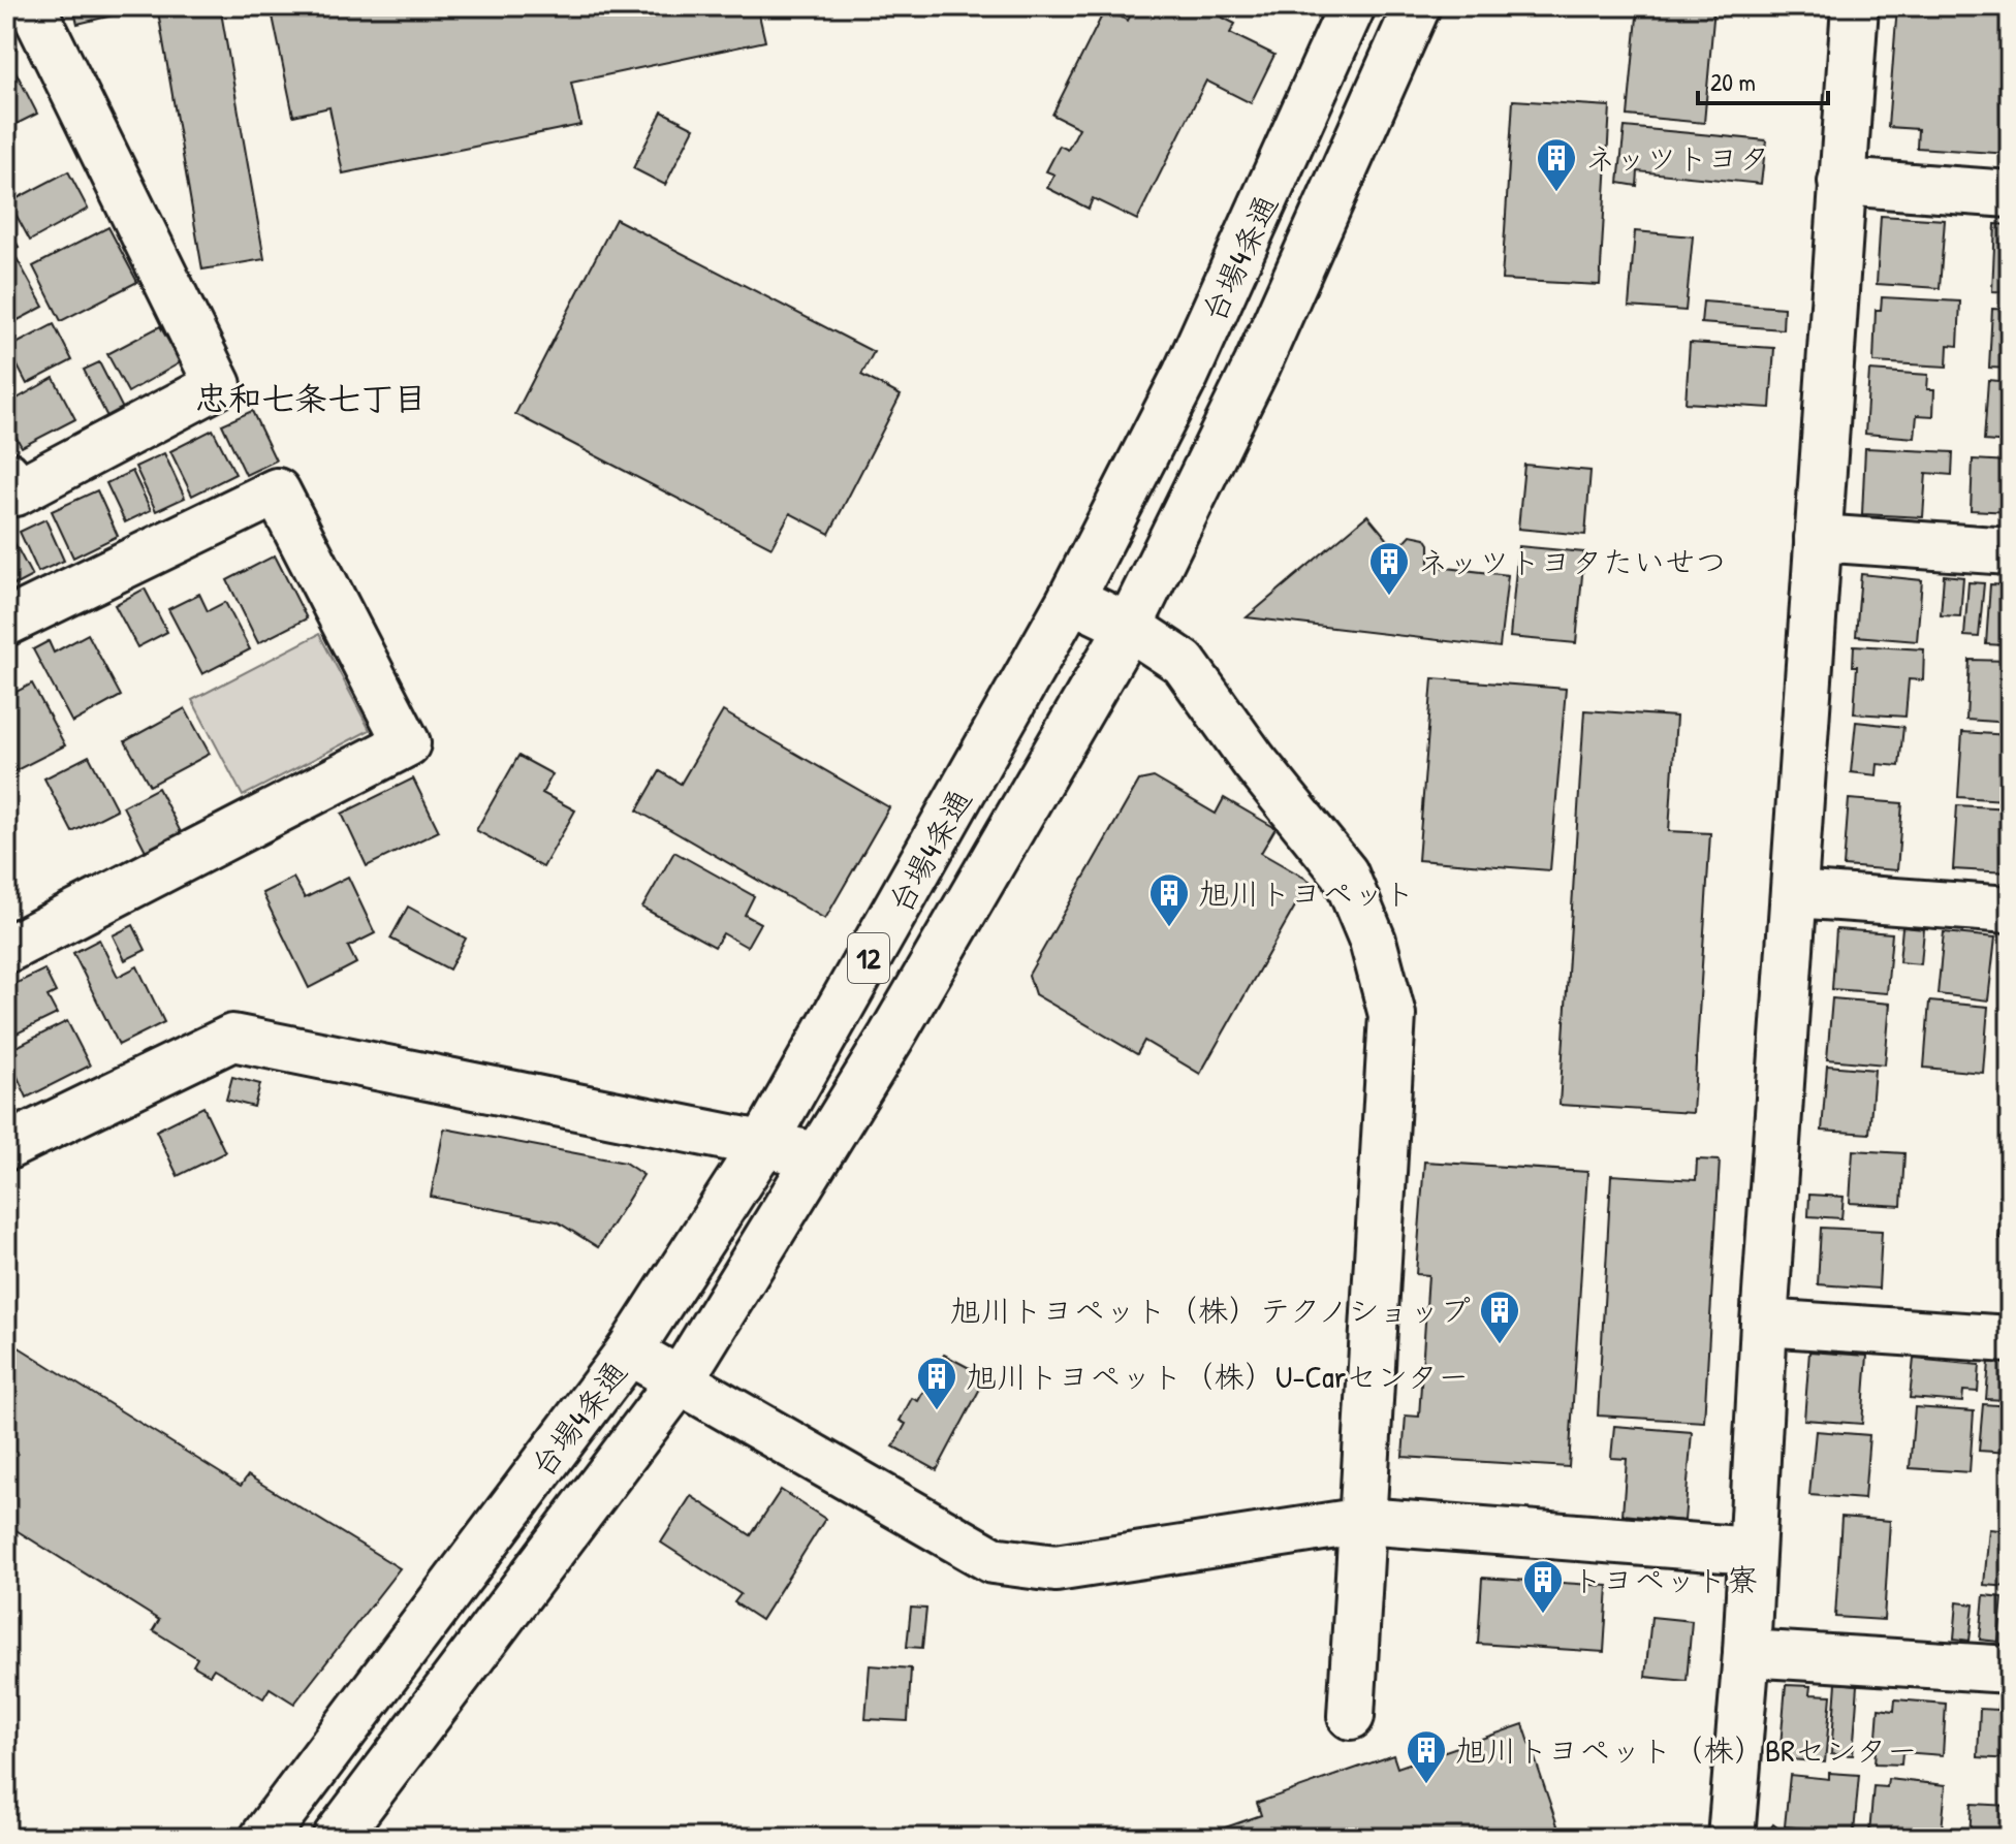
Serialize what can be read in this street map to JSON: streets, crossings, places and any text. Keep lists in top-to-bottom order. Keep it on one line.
{"streets":{"main road":["台場4条通","12"]},"districts":["忠和七条七丁目"],"places":{"building":["ネッツトヨタ","ネッツトヨタたいせつ","旭川トヨペット","旭川トヨペット（株）テクノショップ","旭川トヨペット（株）U-Carセンター","トヨペット寮","旭川トヨペット（株）BRセンター"]},"scale_bar":"20 m"}
